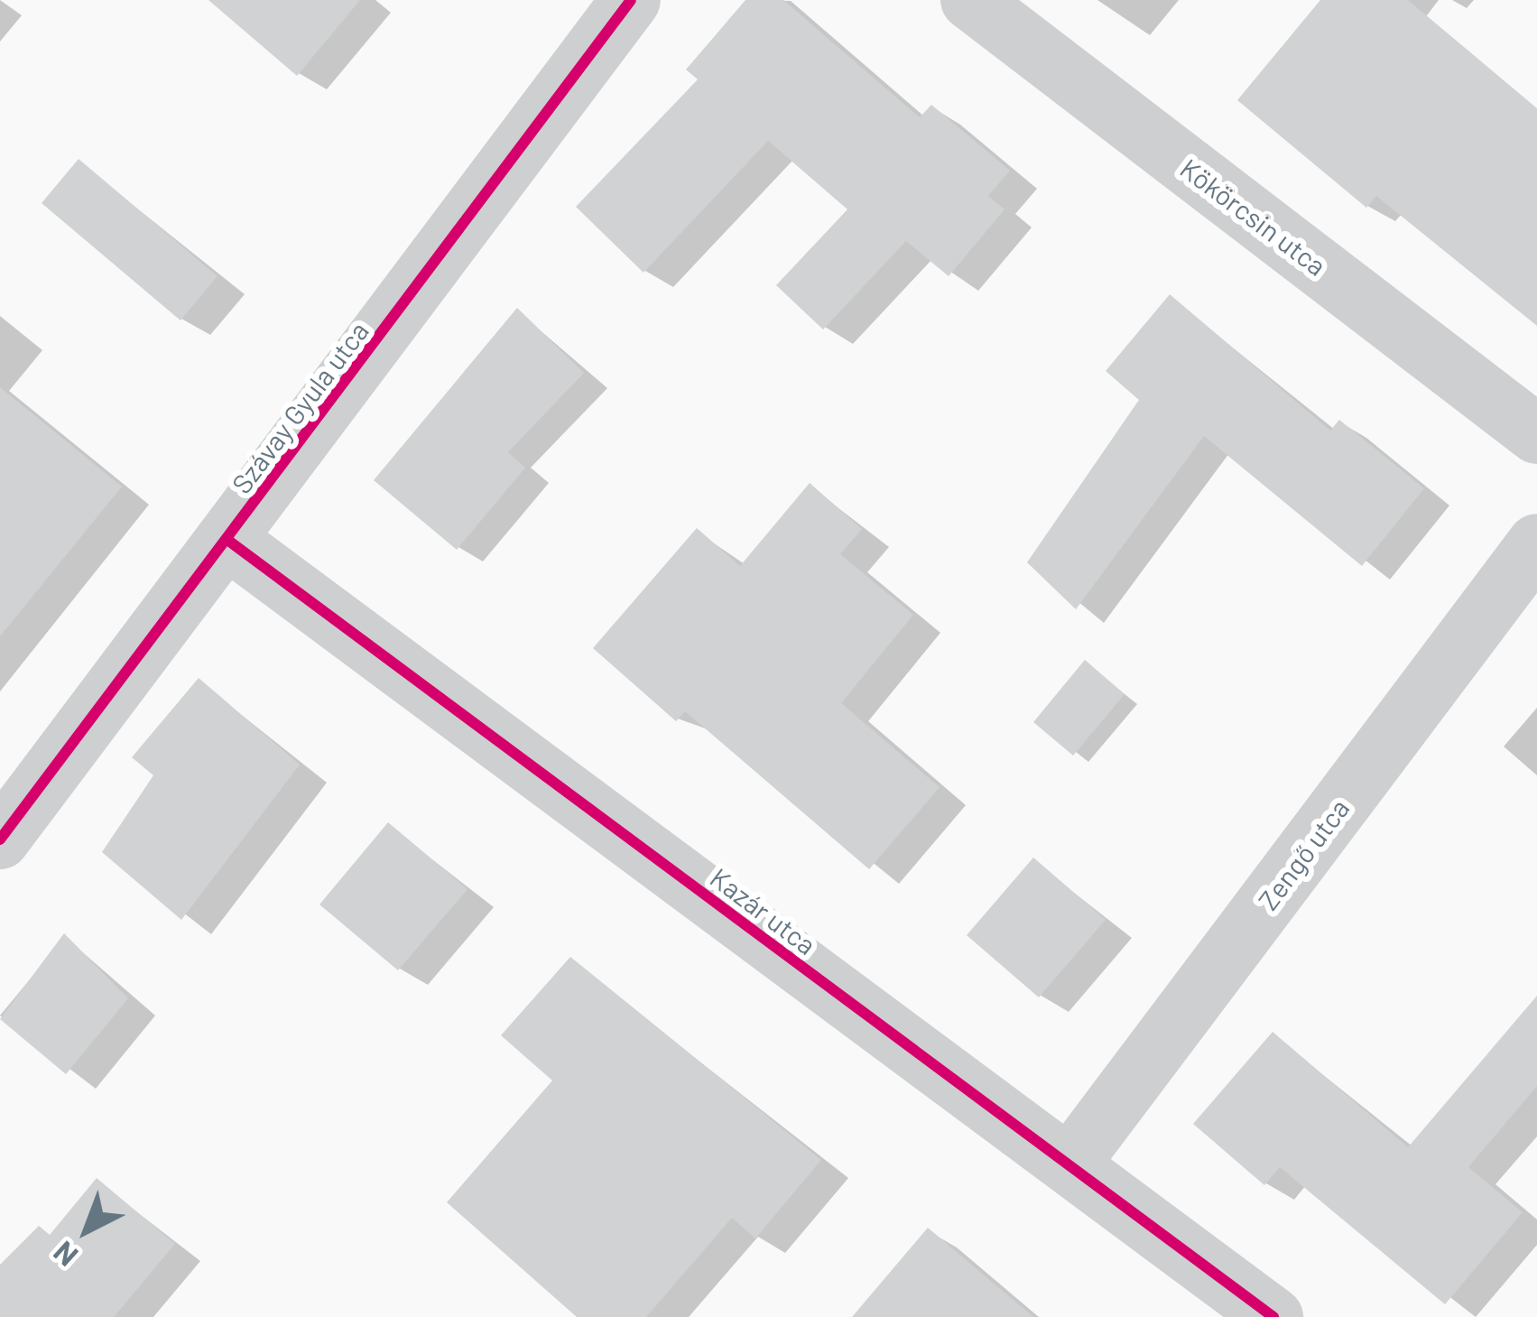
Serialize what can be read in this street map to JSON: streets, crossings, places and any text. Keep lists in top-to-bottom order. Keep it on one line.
{"streets":{"street":["Kökörcsin utca","Szávay Gyula utca","Zengő utca","Kazár utca"]},"crossings":[["Szávay Gyula utca","Kazár utca"],["Zengő utca","Kazár utca"]],"north":"bottom left"}
